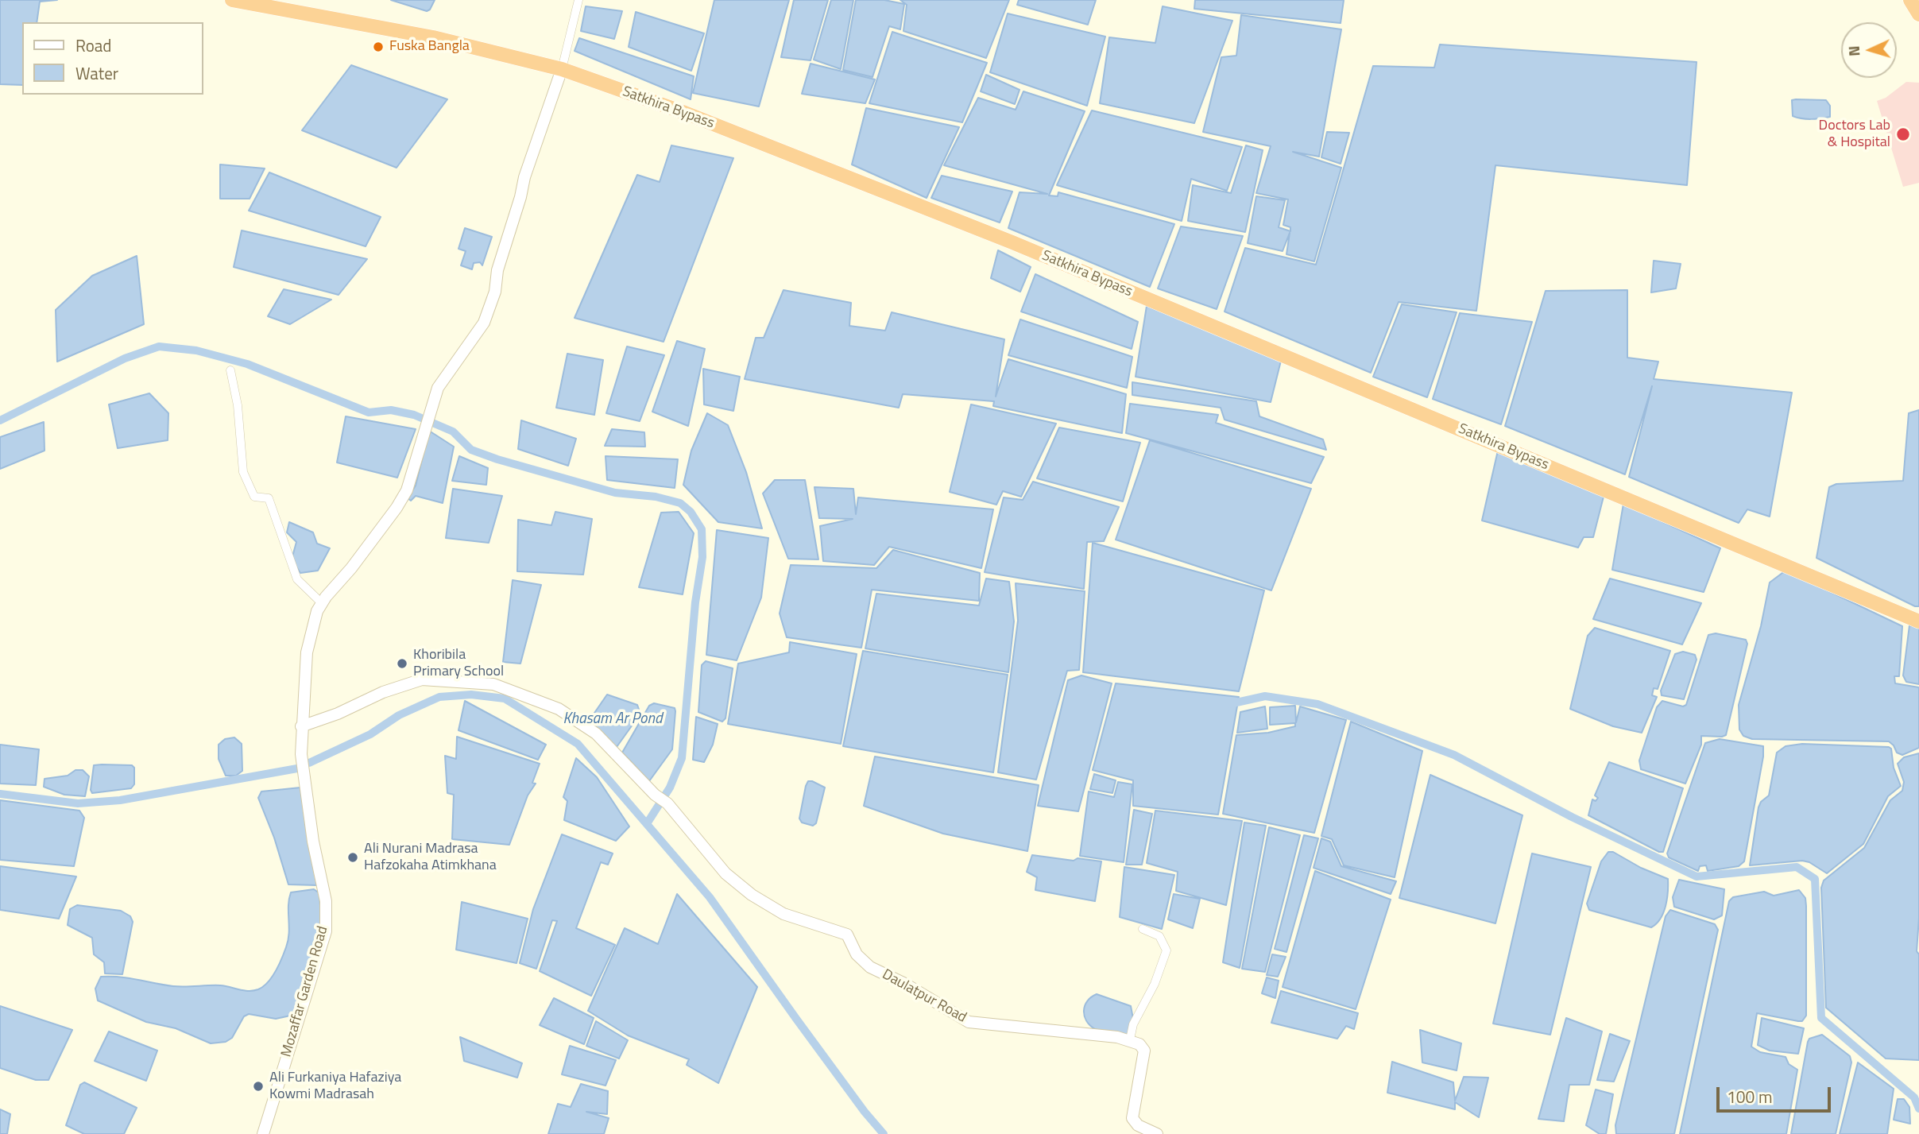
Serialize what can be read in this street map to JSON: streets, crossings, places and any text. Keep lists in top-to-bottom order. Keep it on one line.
{"streets":{"highway":["Satkhira Bypass"],"street":["Mozaffar Garden Road","Daulatpur Road"]},"crossings":[["Satkhira Bypass","Mozaffar Garden Road"],["Mozaffar Garden Road","Daulatpur Road"]],"water":["Khasam Ar Pond"],"places":["Fuska Bangla","Doctors Lab & Hospital","Khoribila Primary School","Ali Nurani Madrasa Hafzokaha Atimkhana","Ali Furkaniya Hafaziya Kowmi Madrasah"],"legend":["Road","Water"],"scale_bar":"100 m","north":"left"}
